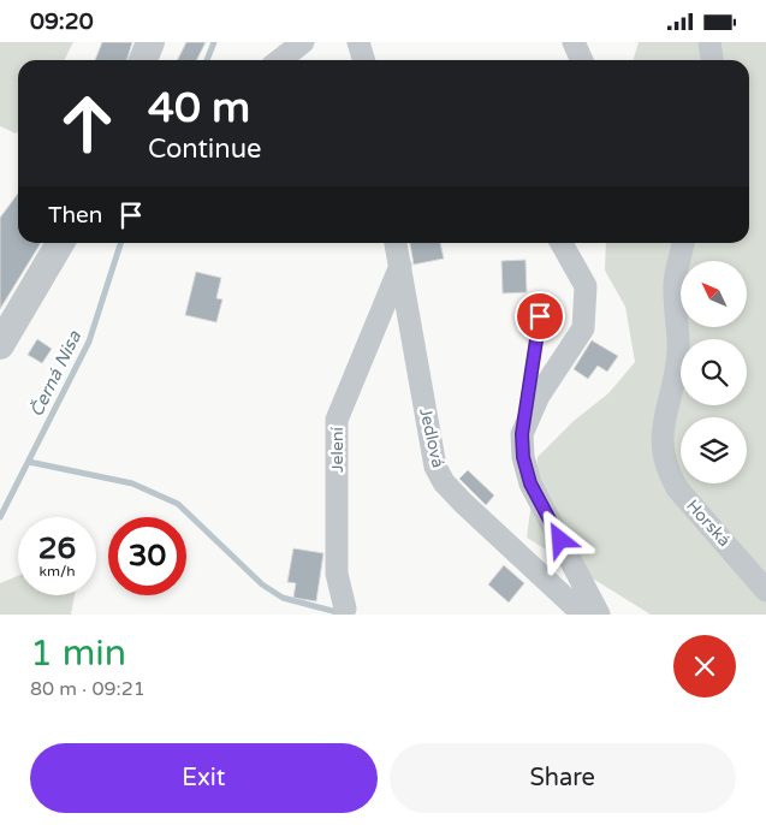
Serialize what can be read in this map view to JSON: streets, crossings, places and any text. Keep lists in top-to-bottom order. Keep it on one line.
{"streets":{"street":["Jedlová","Jelení","Horská"]},"crossings":[["Jedlová","Jelení"]],"water":["Černá Nisa"],"north":"top left","page":{"status":"09:20","turn":["40 m","Continue"],"then":"Then","speed":"26 km/h","limit":"30","heading":["1 min","80 m · 09:21"],"buttons":["Exit","Share"]}}
